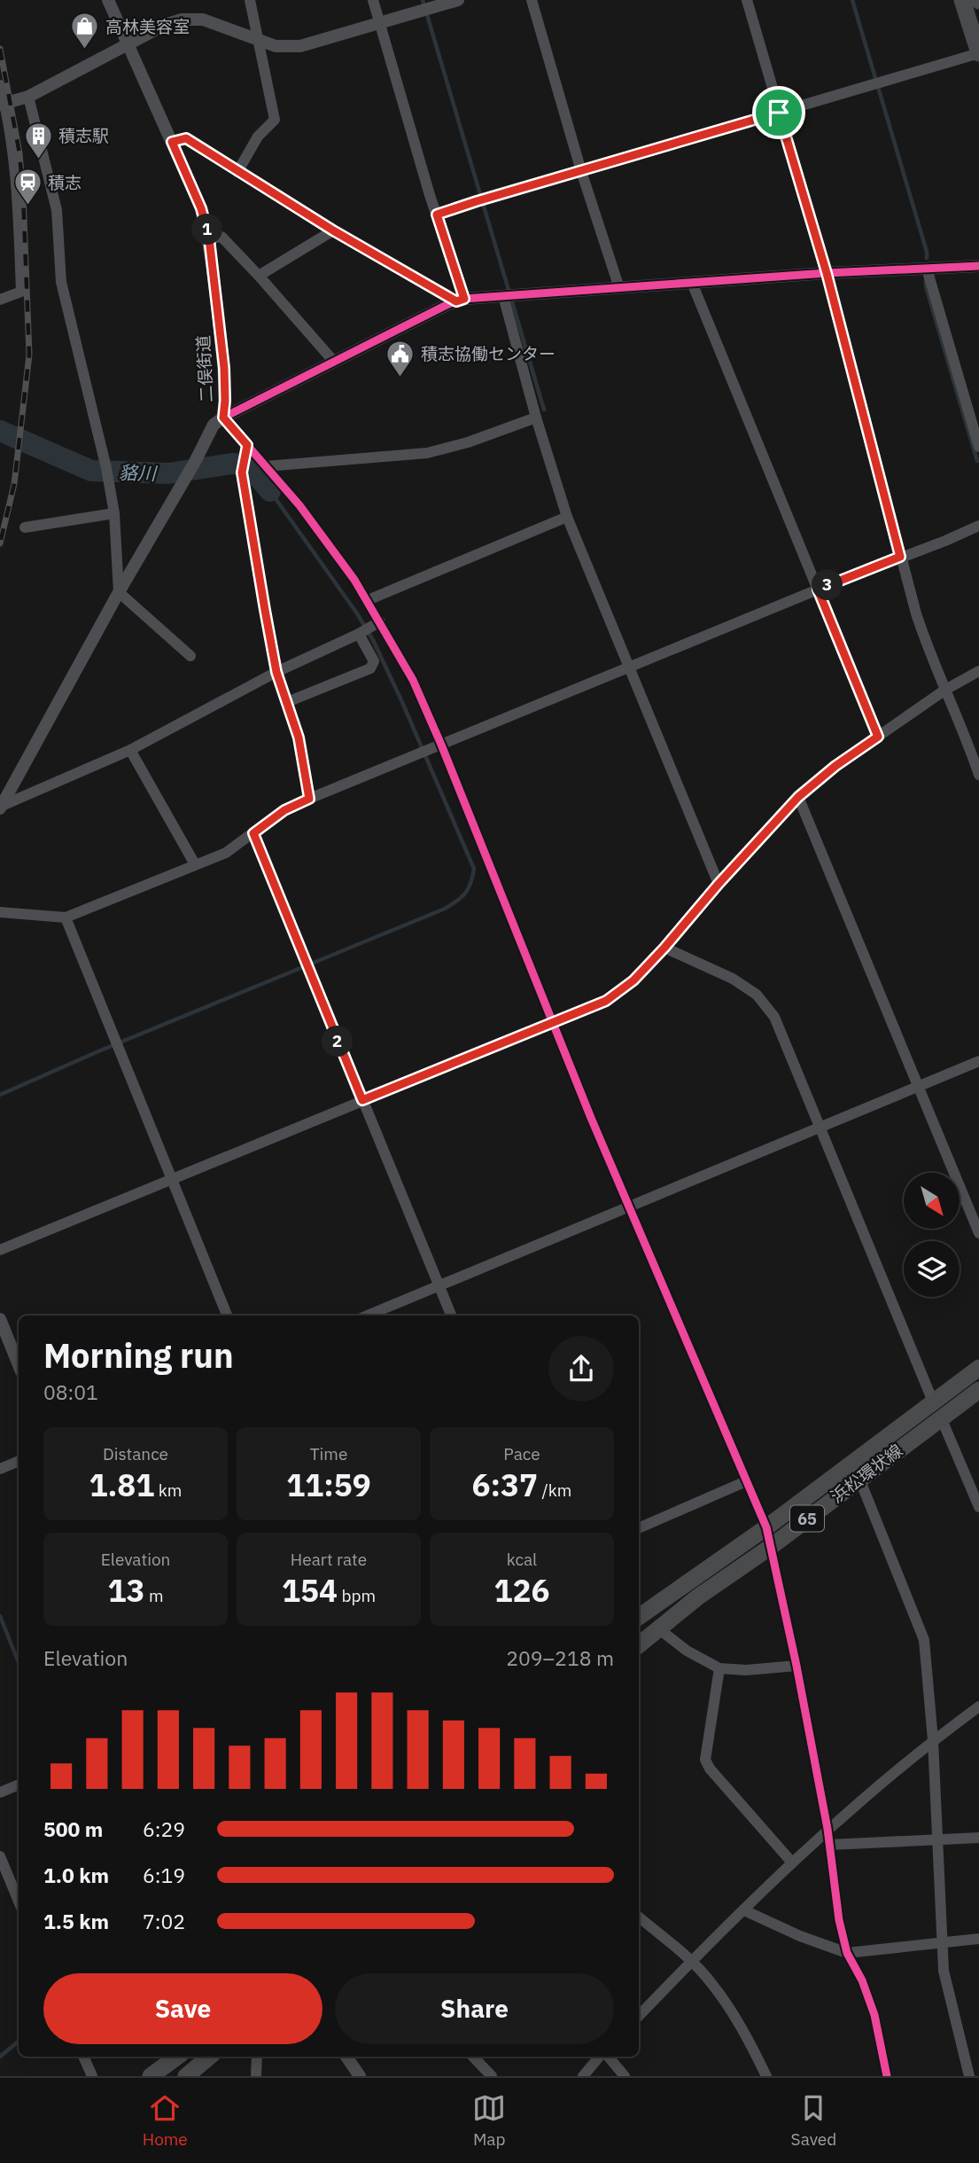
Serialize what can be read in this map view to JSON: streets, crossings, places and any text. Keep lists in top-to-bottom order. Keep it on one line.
{"streets":{"main road":["浜松環状線","65"],"street":["二俣街道"]},"water":["貉川"],"places":{"shop":["高林美容室"],"building":["積志駅"],"station":["積志"],"public building":["積志協働センター"]},"north":"bottom right","page":{"pins":["1","3","2"],"heading":["Morning run","08:01"],"stats":[["Distance","1.81 km"],["Time","11:59"],["Pace","6:37 /km"],["Elevation","13 m"],["Heart rate","154 bpm"],["kcal","126"]],"chart":["Elevation","209–218 m"],"list":[{"name":"500 m","note":"6:29"},{"name":"1.0 km","note":"6:19"},{"name":"1.5 km","note":"7:02"}],"buttons":["Save","Share"],"tabs":["Home","Map","Saved"]}}
